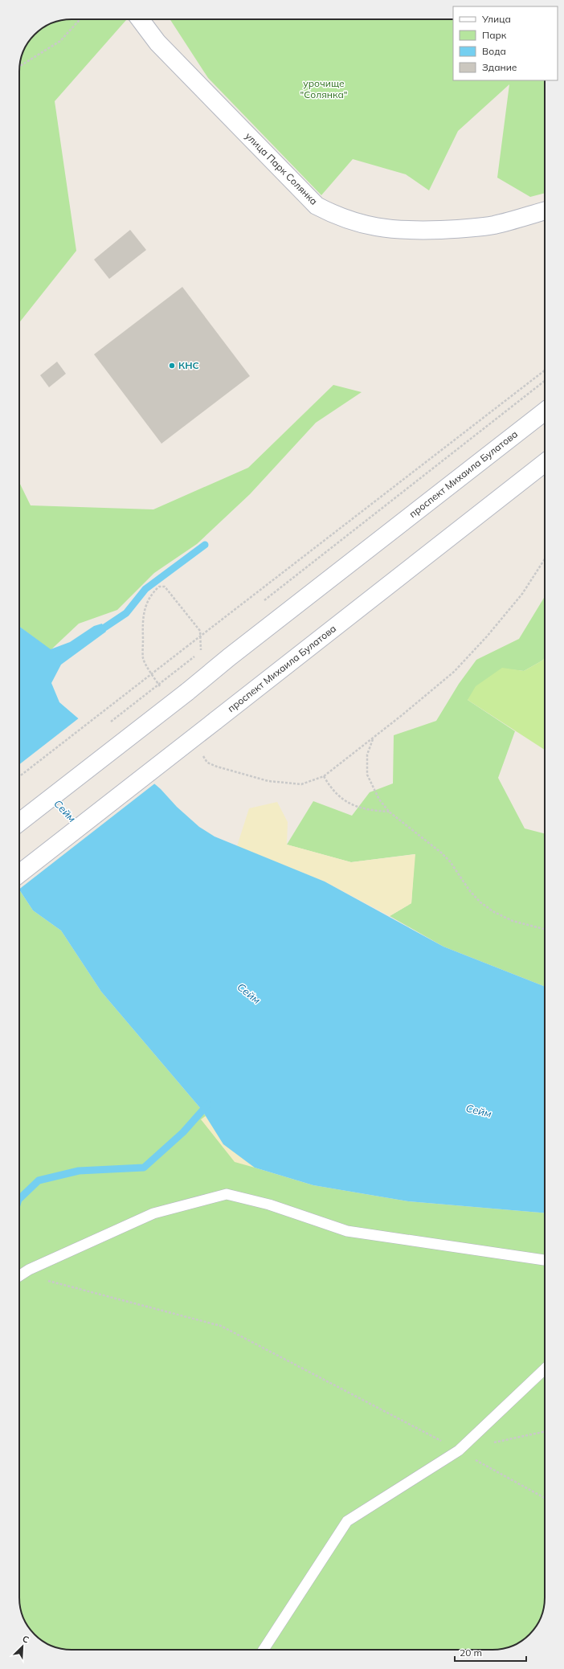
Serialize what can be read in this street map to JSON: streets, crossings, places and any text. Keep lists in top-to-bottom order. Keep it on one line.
{"streets":{"street":["улица Парк Солянка","проспект Михаила Булатова"]},"water":["Сейм"],"parks":["урочище \"Солянка\""],"places":["КНС"],"legend":["Улица","Парк","Вода","Здание"],"scale_bar":"20 m","north":"top right"}
